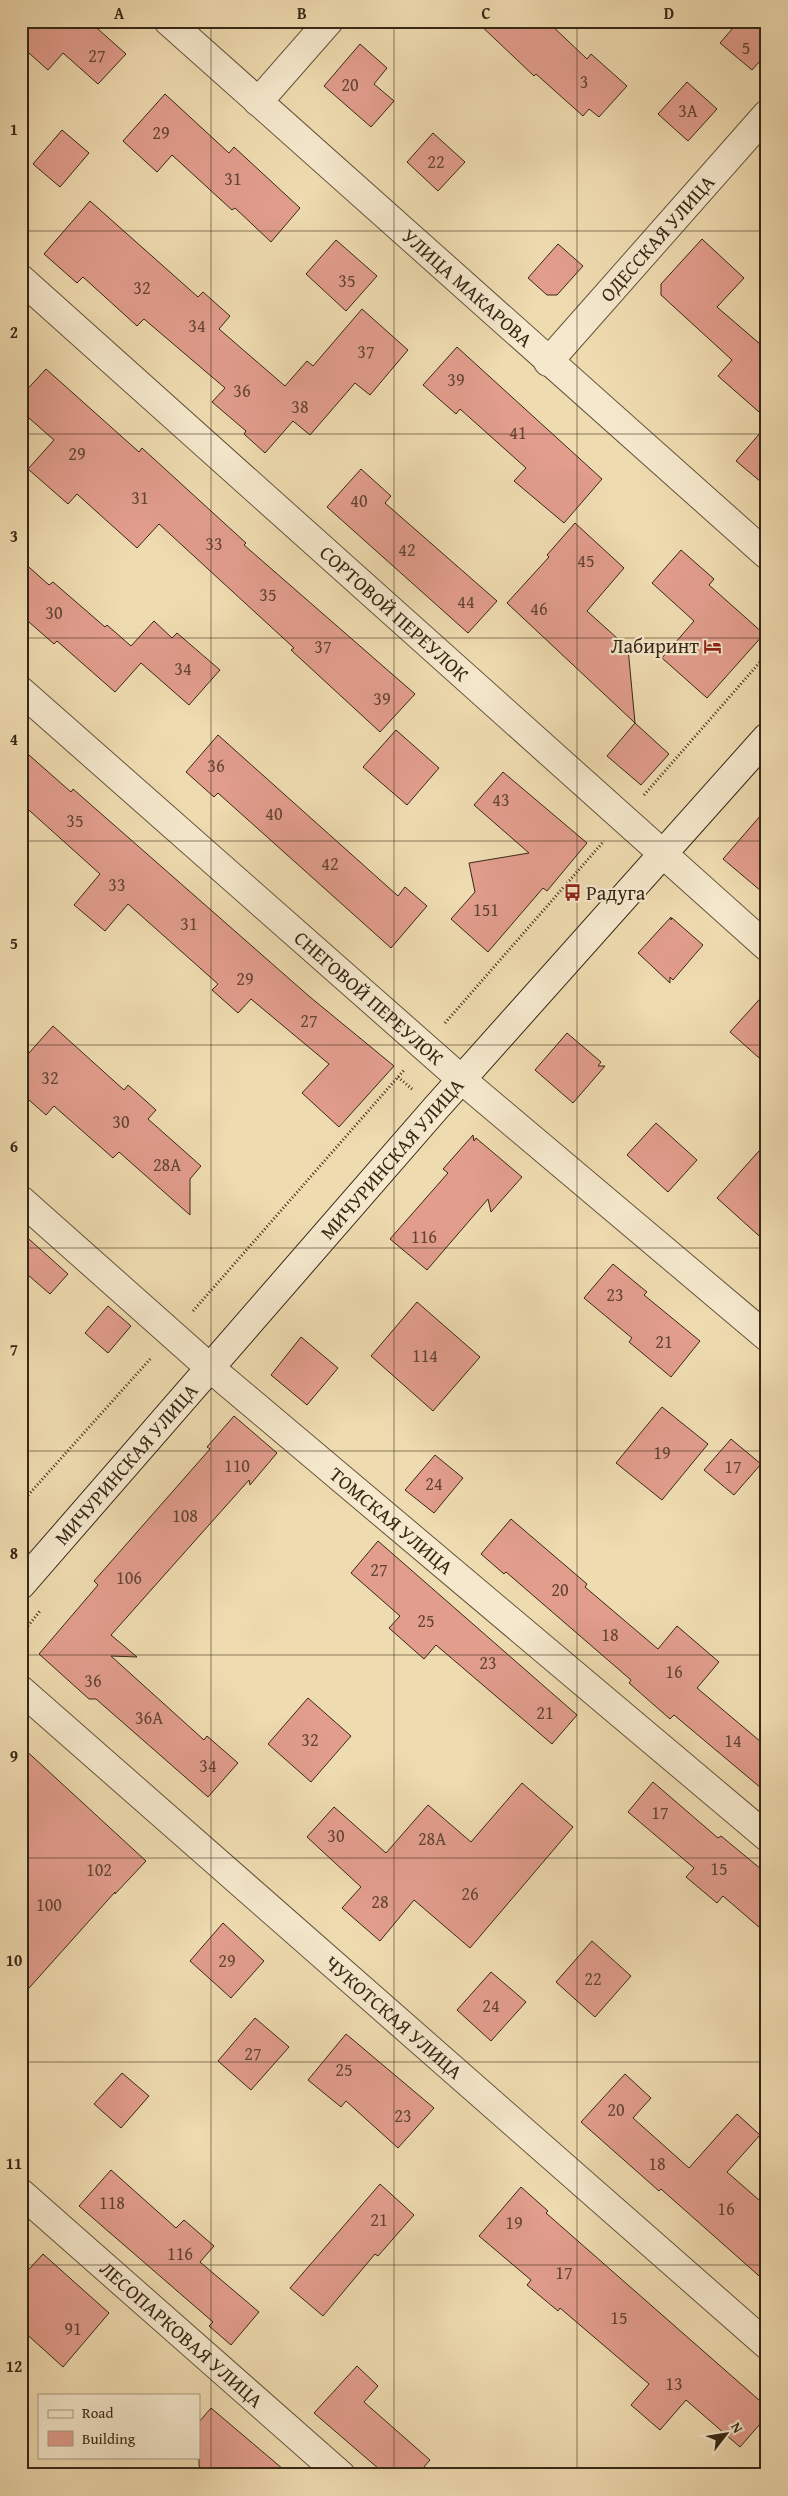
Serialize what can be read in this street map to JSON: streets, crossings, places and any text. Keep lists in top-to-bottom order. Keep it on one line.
{"streets":{"street":["ОДЕССКАЯ УЛИЦА","УЛИЦА МАКАРОВА","СОРТОВОЙ ПЕРЕУЛОК","СНЕГОВОЙ ПЕРЕУЛОК","МИЧУРИНСКАЯ УЛИЦА","ТОМСКАЯ УЛИЦА","ЧУКОТСКАЯ УЛИЦА","ЛЕСОПАРКОВАЯ УЛИЦА"]},"crossings":[["ОДЕССКАЯ УЛИЦА","УЛИЦА МАКАРОВА"],["СОРТОВОЙ ПЕРЕУЛОК","МИЧУРИНСКАЯ УЛИЦА"],["СНЕГОВОЙ ПЕРЕУЛОК","МИЧУРИНСКАЯ УЛИЦА"],["МИЧУРИНСКАЯ УЛИЦА","ТОМСКАЯ УЛИЦА"]],"places":{"hotel":["Лабиринт"],"bus stop":["Радуга"]},"house_numbers":["5","27","3","20","3А","29","22","31","35","32","34","37","39","36","38","41","29","31","40","33","42","45","35","44","46","30","37","34","39","36","43","40","35","42","33","151","31","29","27","32","30","28А","116","23","21","114","19","110","17","24","108","27","106","20","25","18","23","16","36","21","36А","32","14","34","17","30","28А","15","102","26","28","100","29","22","24","27","25","20","23","18","118","16","21","19","116","17","15","91","13"],"legend":["Road","Building"],"north":"top right","grid":{"columns":["A","B","C","D"],"rows":["1","2","3","4","5","6","7","8","9","10","11","12"]}}
